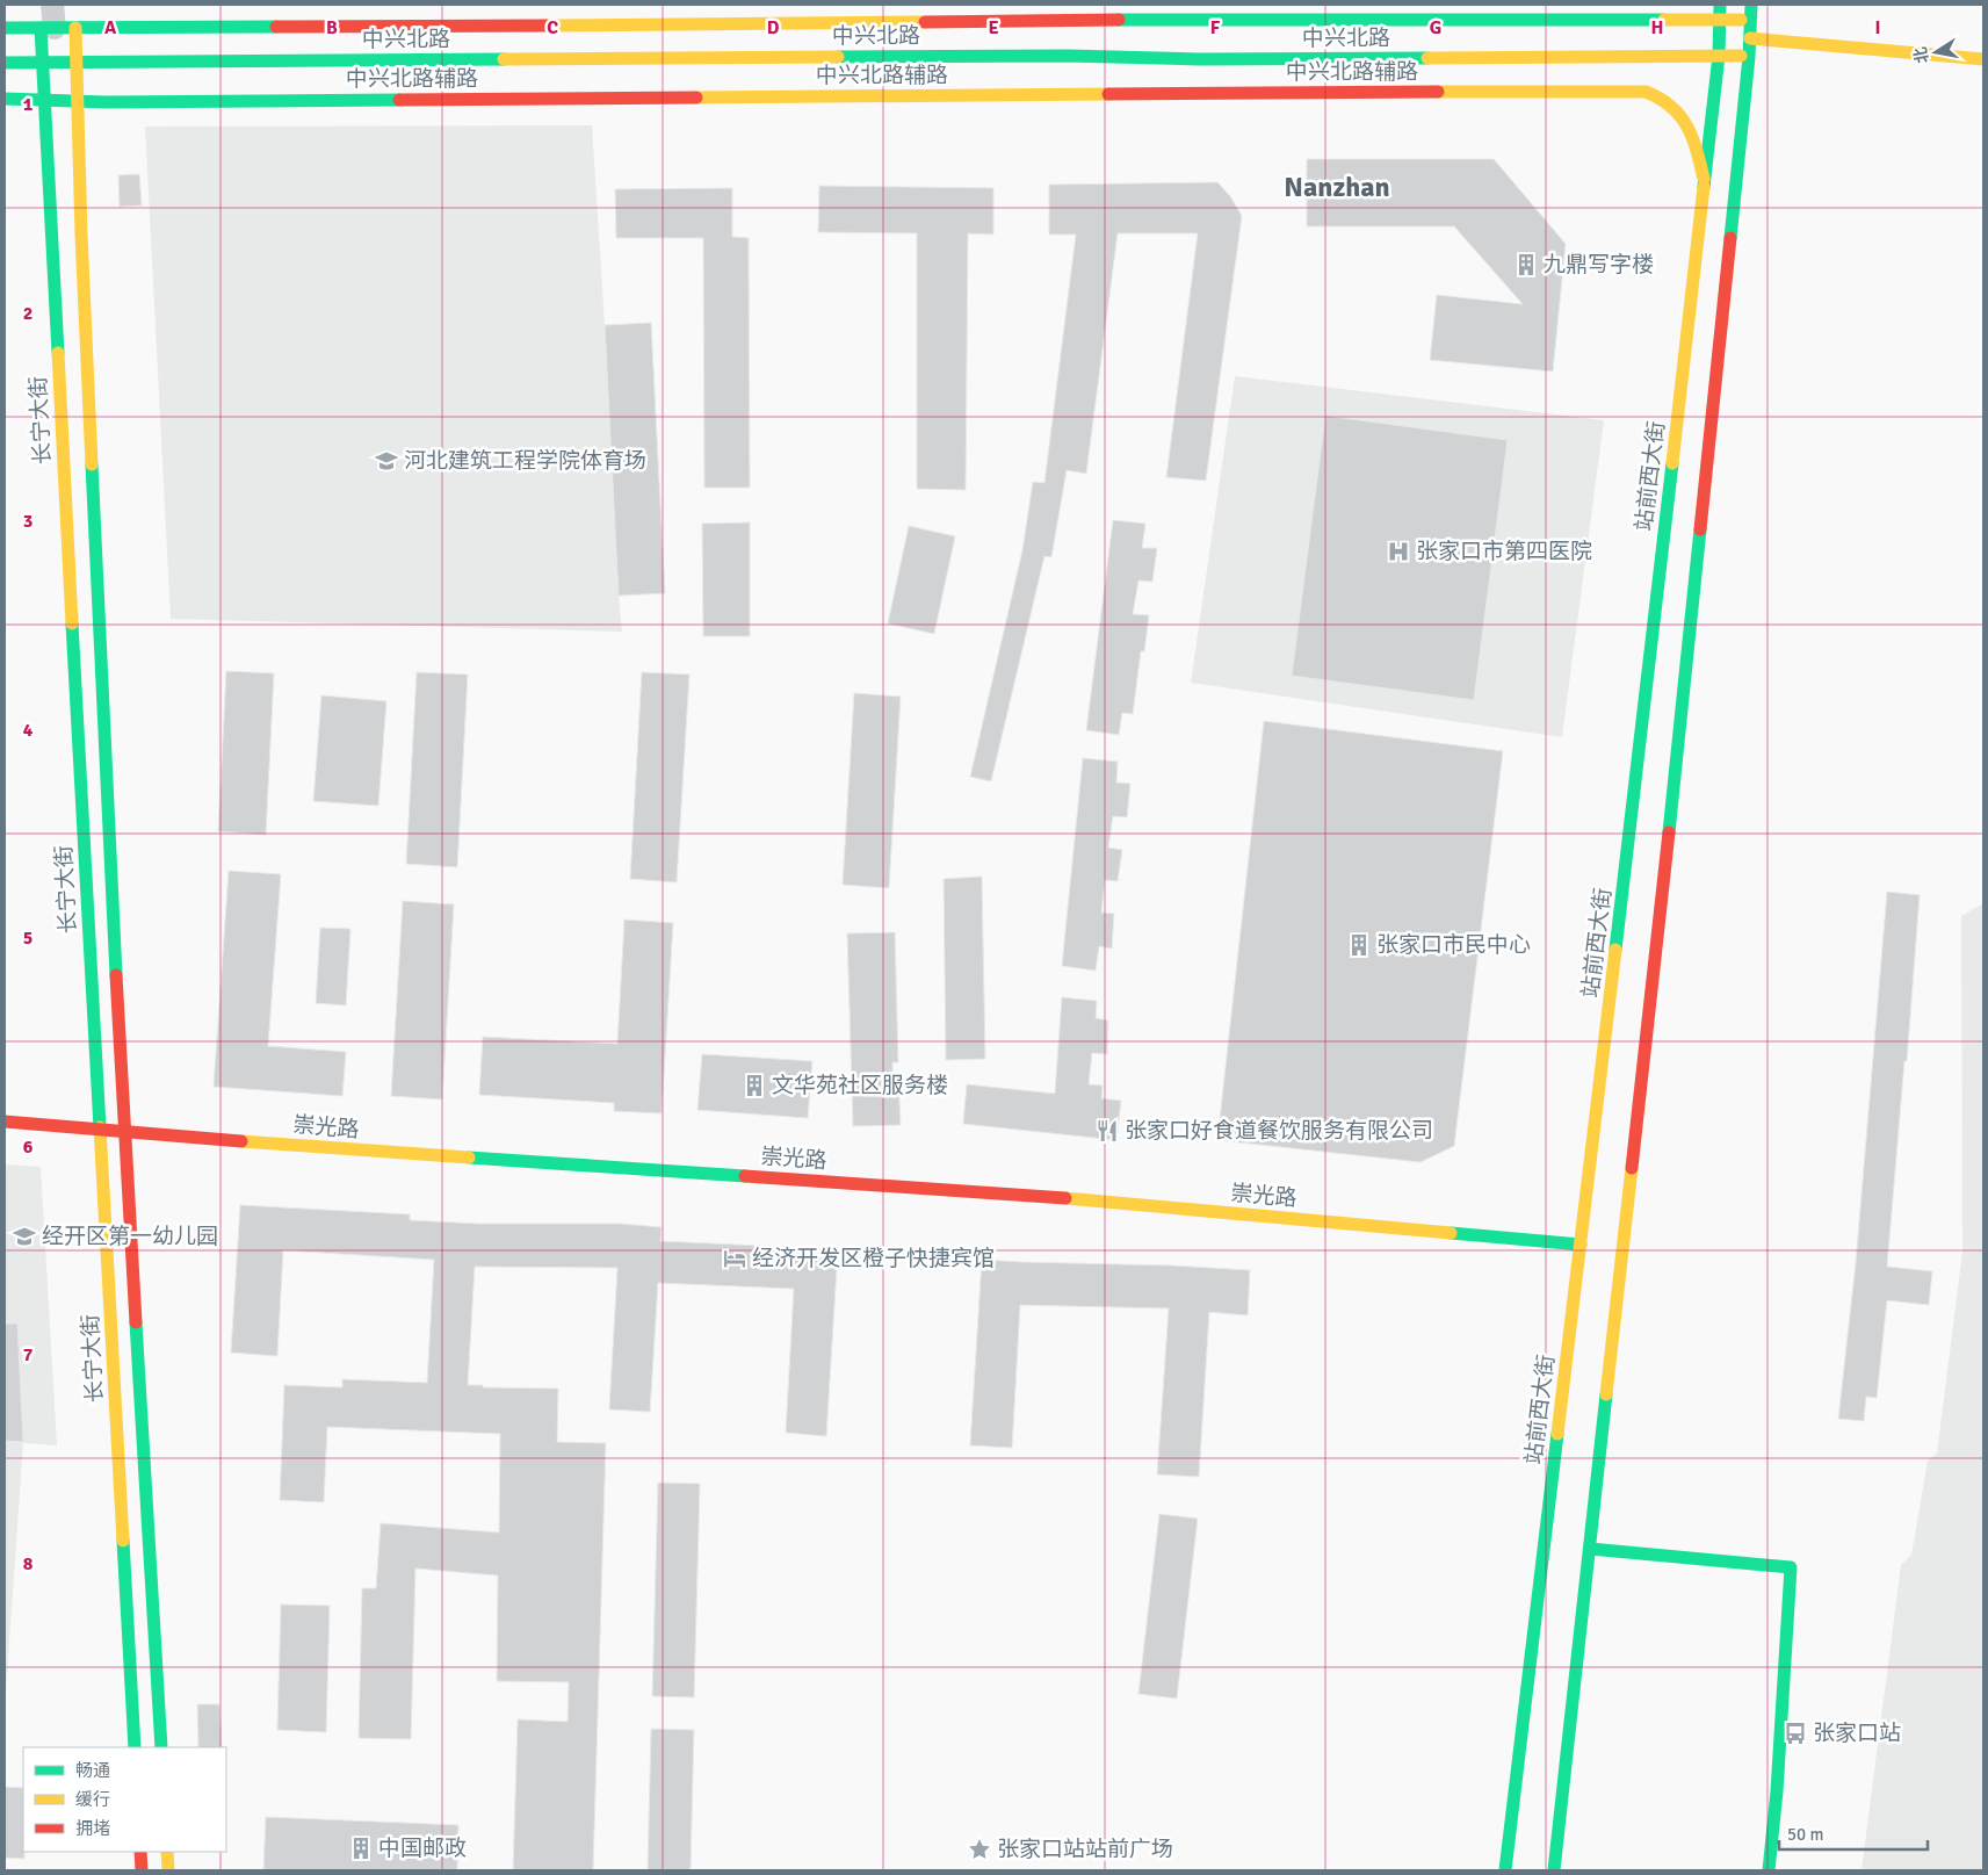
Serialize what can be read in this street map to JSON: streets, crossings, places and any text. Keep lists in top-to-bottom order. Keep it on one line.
{"streets":{"main road":["中兴北路","中兴北路辅路","长宁大街","站前西大街","崇光路"]},"crossings":[["中兴北路","长宁大街"],["中兴北路","站前西大街"],["中兴北路辅路","长宁大街"],["中兴北路辅路","站前西大街"],["长宁大街","崇光路"],["站前西大街","崇光路"]],"districts":["Nanzhan"],"places":{"building":["九鼎写字楼","张家口市民中心","文华苑社区服务楼","中国邮政"],"school or university":["河北建筑工程学院体育场","经开区第一幼儿园"],"hospital":["张家口市第四医院"],"restaurant":["张家口好食道餐饮服务有限公司"],"hotel":["经济开发区橙子快捷宾馆"],"bus stop":["张家口站"],"place":["张家口站站前广场"]},"legend":["畅通","缓行","拥堵"],"scale_bar":"50 m","north":"left","grid":{"columns":["A","B","C","D","E","F","G","H","I"],"rows":["1","2","3","4","5","6","7","8"]}}
